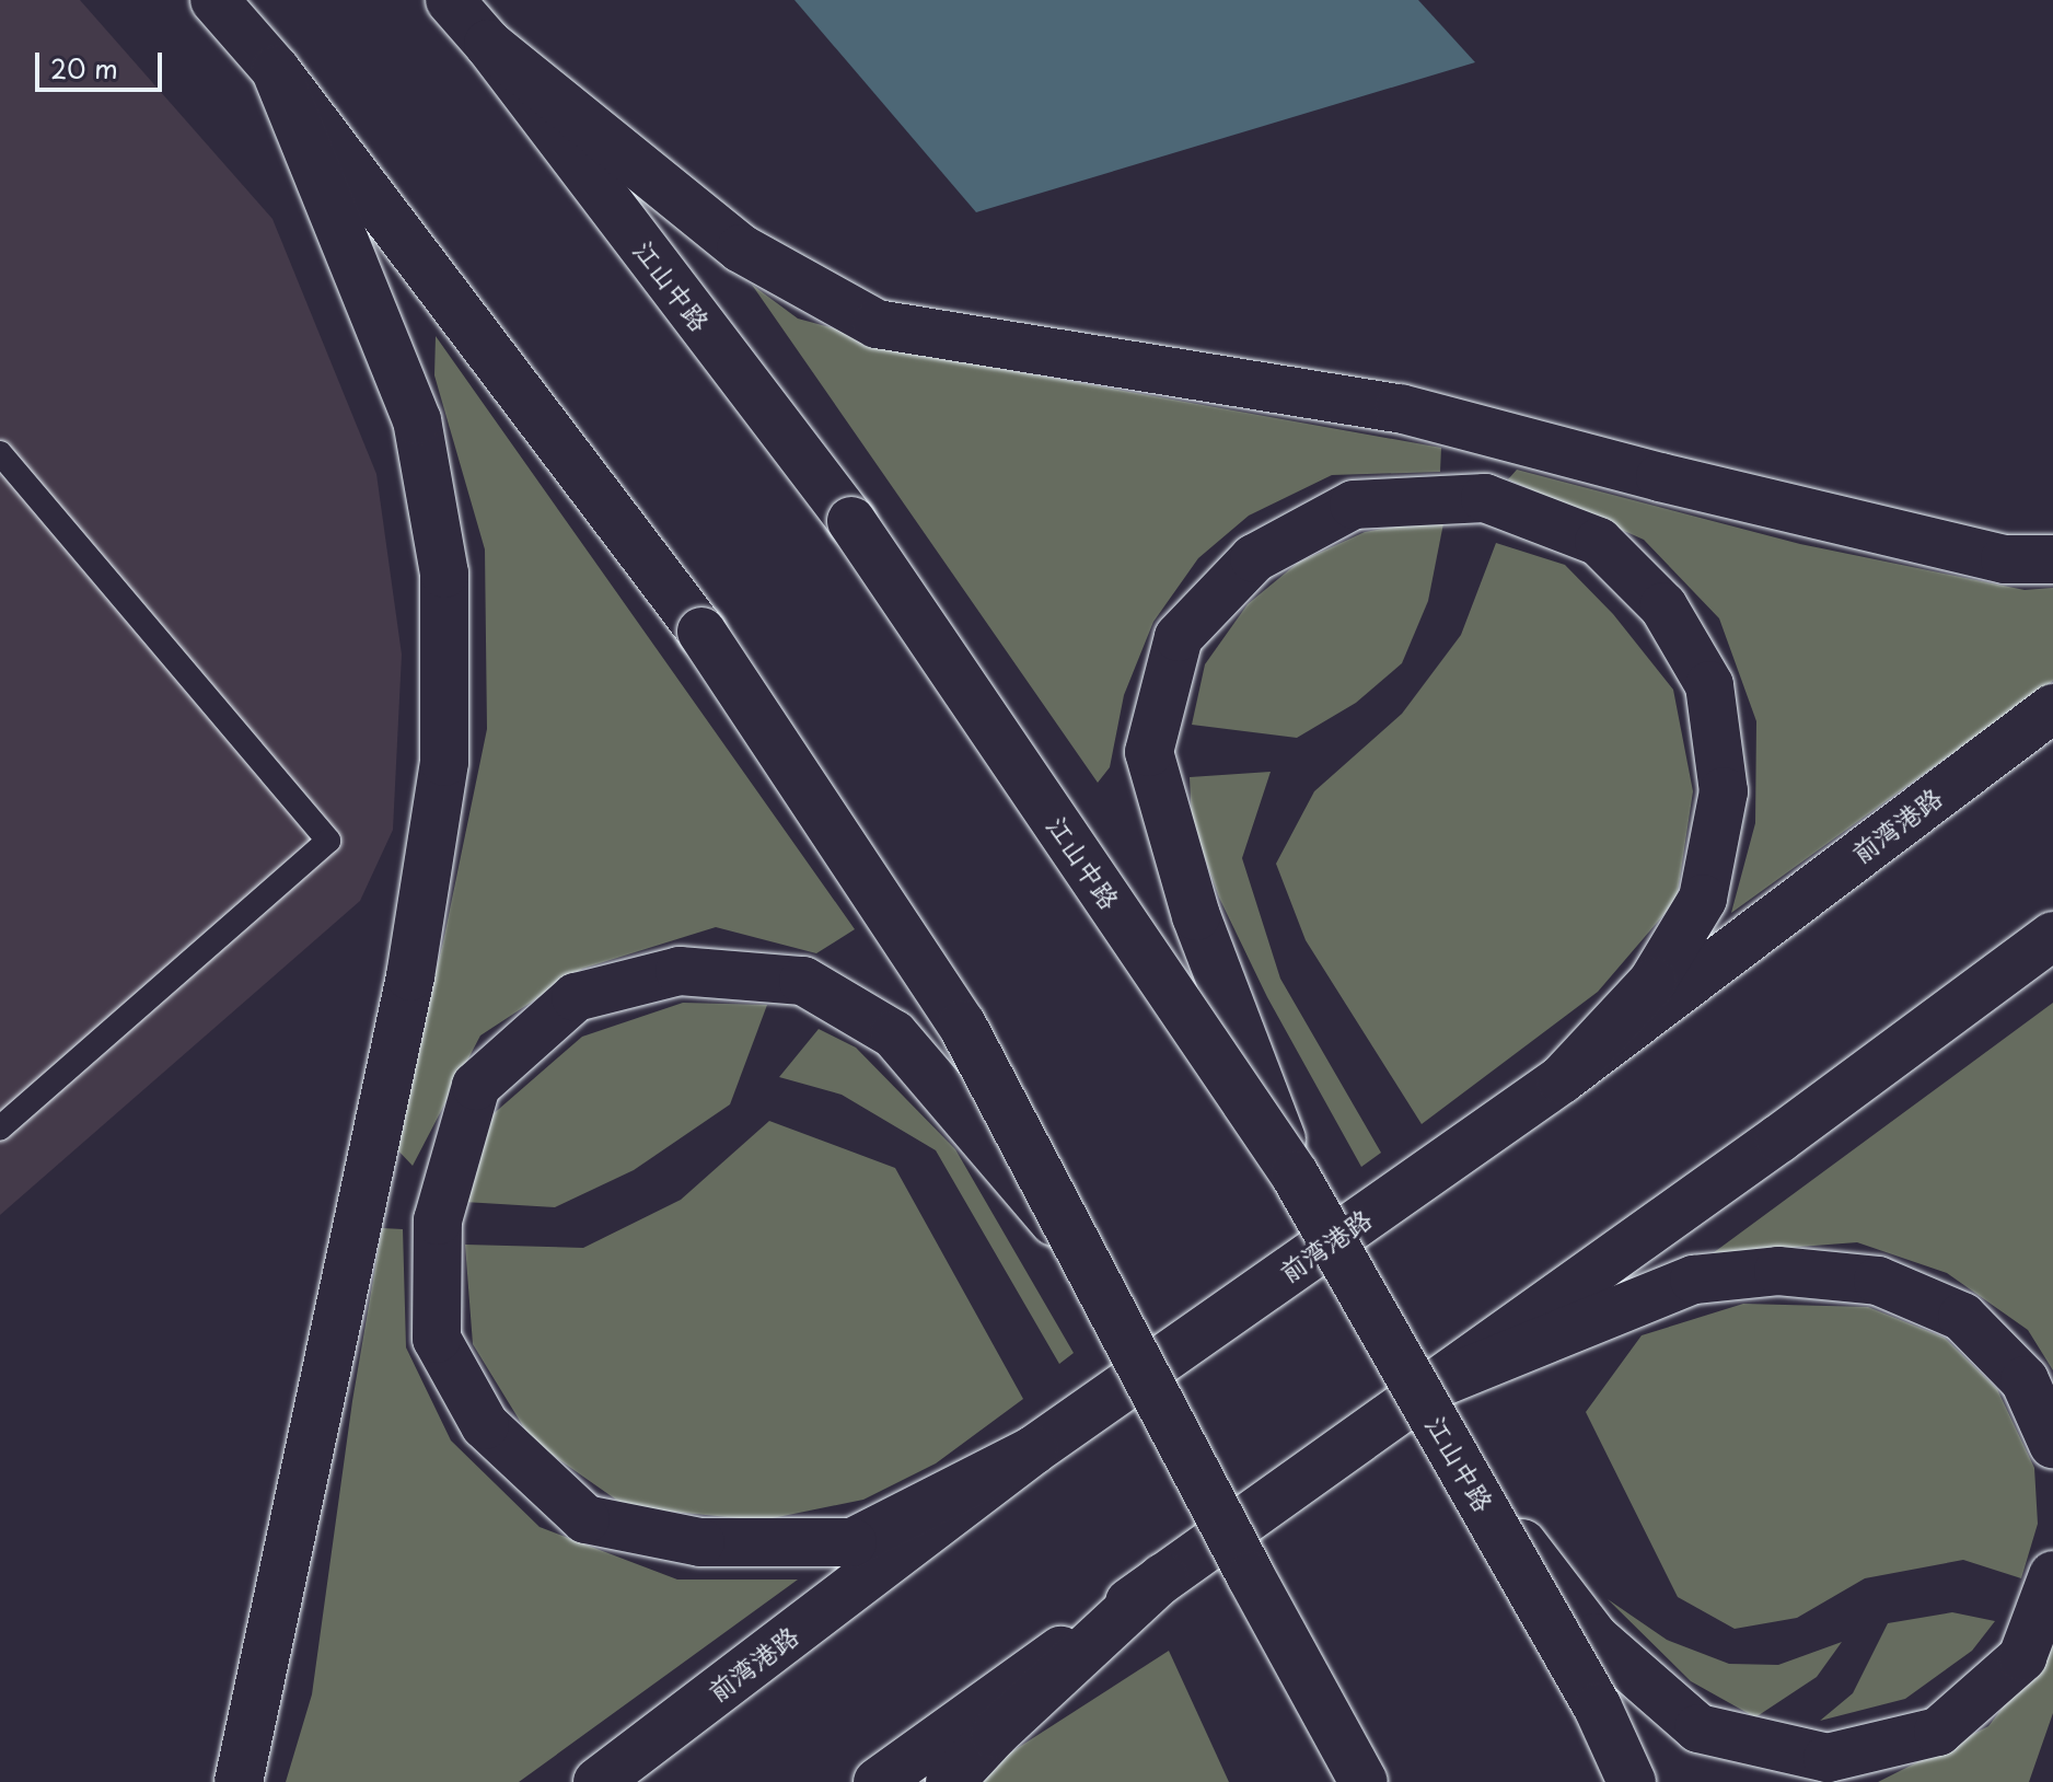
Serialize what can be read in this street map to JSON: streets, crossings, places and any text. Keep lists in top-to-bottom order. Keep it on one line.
{"streets":{"main road":["江山中路","前湾港路"]},"scale_bar":"20 m"}
